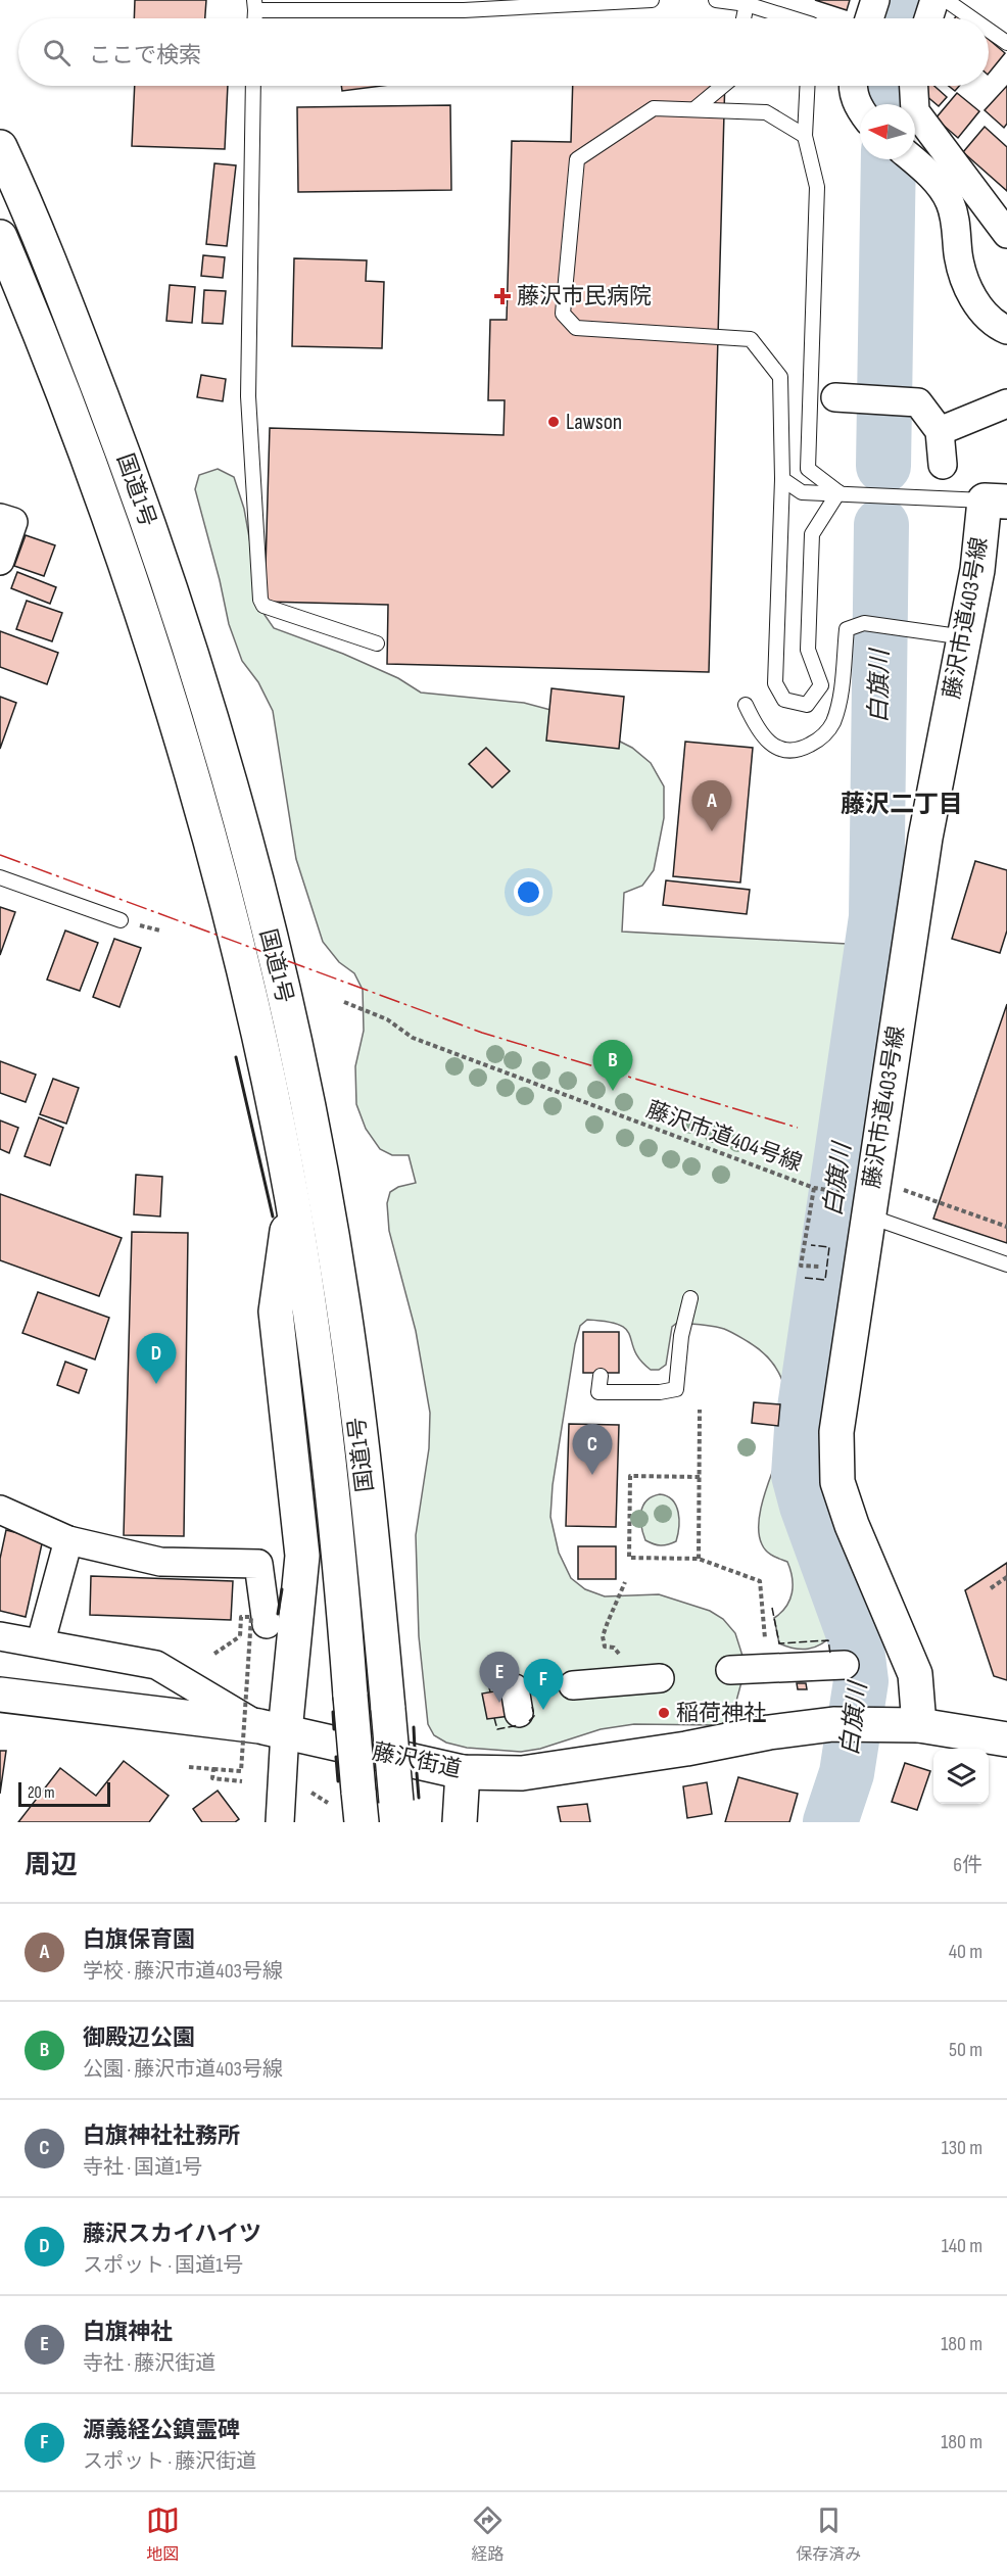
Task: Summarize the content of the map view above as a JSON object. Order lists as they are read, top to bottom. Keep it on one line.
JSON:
{"streets":{"main road":["国道1号","藤沢市道403号線","藤沢街道"],"path":["藤沢市道404号線"]},"crossings":[["藤沢市道403号線","藤沢街道"]],"districts":["藤沢二丁目"],"water":["白旗川"],"places":{"health":["藤沢市民病院"],"other":["Lawson","稲荷神社"]},"scale_bar":"20 m","north":"left","page":{"search":"ここで検索","pins":["A","B","D","C","E","F"],"scale":"20 m","heading":["周辺","6件"],"list":[{"mark":"A","name":"白旗保育園","note":"学校 · 藤沢市道403号線","value":"40 m"},{"mark":"B","name":"御殿辺公園","note":"公園 · 藤沢市道403号線","value":"50 m"},{"mark":"C","name":"白旗神社社務所","note":"寺社 · 国道1号","value":"130 m"},{"mark":"D","name":"藤沢スカイハイツ","note":"スポット · 国道1号","value":"140 m"},{"mark":"E","name":"白旗神社","note":"寺社 · 藤沢街道","value":"180 m"},{"mark":"F","name":"源義経公鎮霊碑","note":"スポット · 藤沢街道","value":"180 m"}],"nav":["地図","経路","保存済み"]}}
